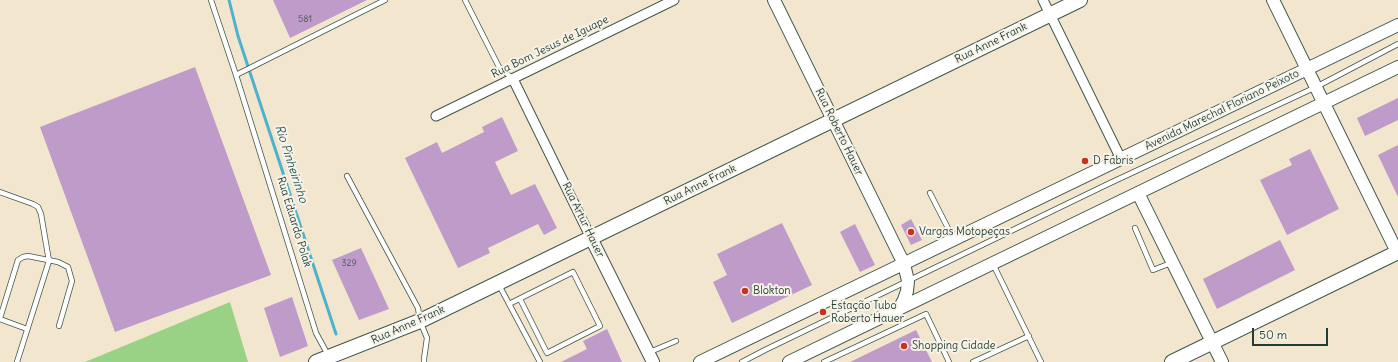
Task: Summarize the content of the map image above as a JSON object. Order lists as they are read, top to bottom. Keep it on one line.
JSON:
{"streets":{"main road":["Rua Anne Frank"],"street":["Rua Bom Jesus de Iguape","Avenida Marechal Floriano Peixoto","Rua Roberto Hauer","Rua Artur Hauer"],"lane":["Rua Eduardo Polak"]},"crossings":[["Rua Anne Frank","Rua Roberto Hauer"],["Rua Anne Frank","Rua Artur Hauer"],["Rua Anne Frank","Rua Eduardo Polak"],["Rua Bom Jesus de Iguape","Rua Artur Hauer"],["Avenida Marechal Floriano Peixoto","Rua Roberto Hauer"]],"water":["Rio Pinheirinho"],"places":["D Fabris","Vargas Motopeças","Blokton","Estação Tubo Roberto Hauer","Shopping Cidade"],"house_numbers":["581","329"],"scale_bar":"50 m"}
